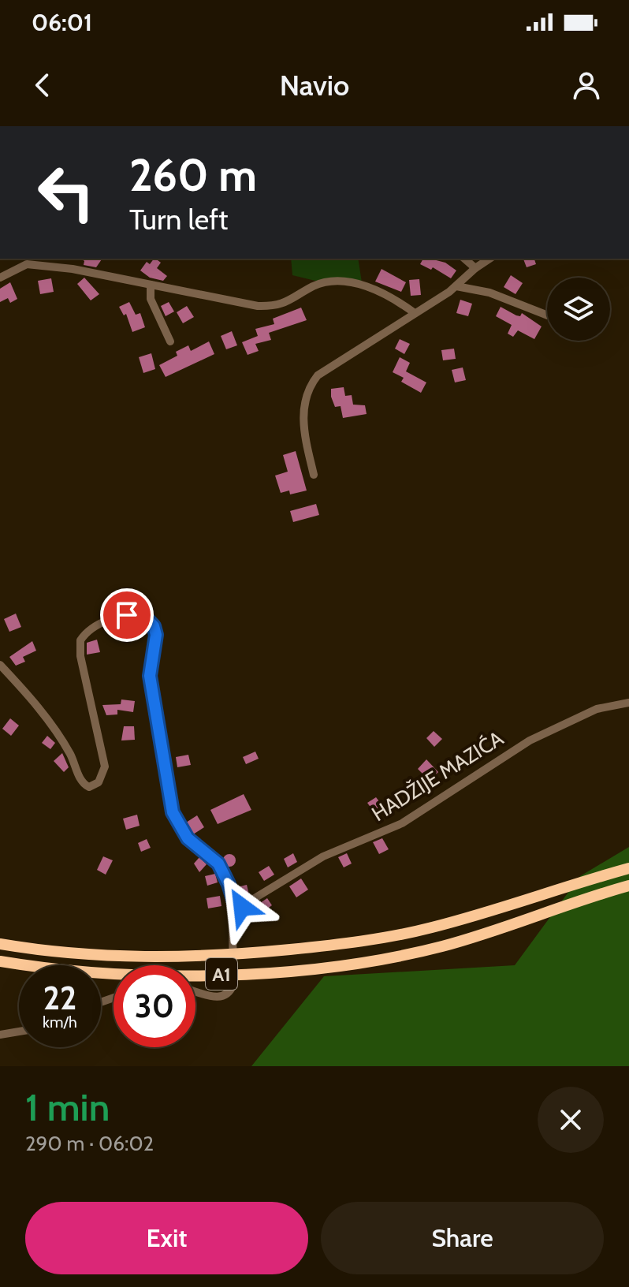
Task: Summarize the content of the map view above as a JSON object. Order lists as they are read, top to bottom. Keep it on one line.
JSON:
{"streets":{"highway":["A1"],"street":["HADŽIJE MAZIĆA"]},"page":{"status":"06:01","header":"Navio","turn":["260 m","Turn left"],"speed":"22 km/h","limit":"30","heading":["1 min","290 m · 06:02"],"buttons":["Exit","Share"]}}
